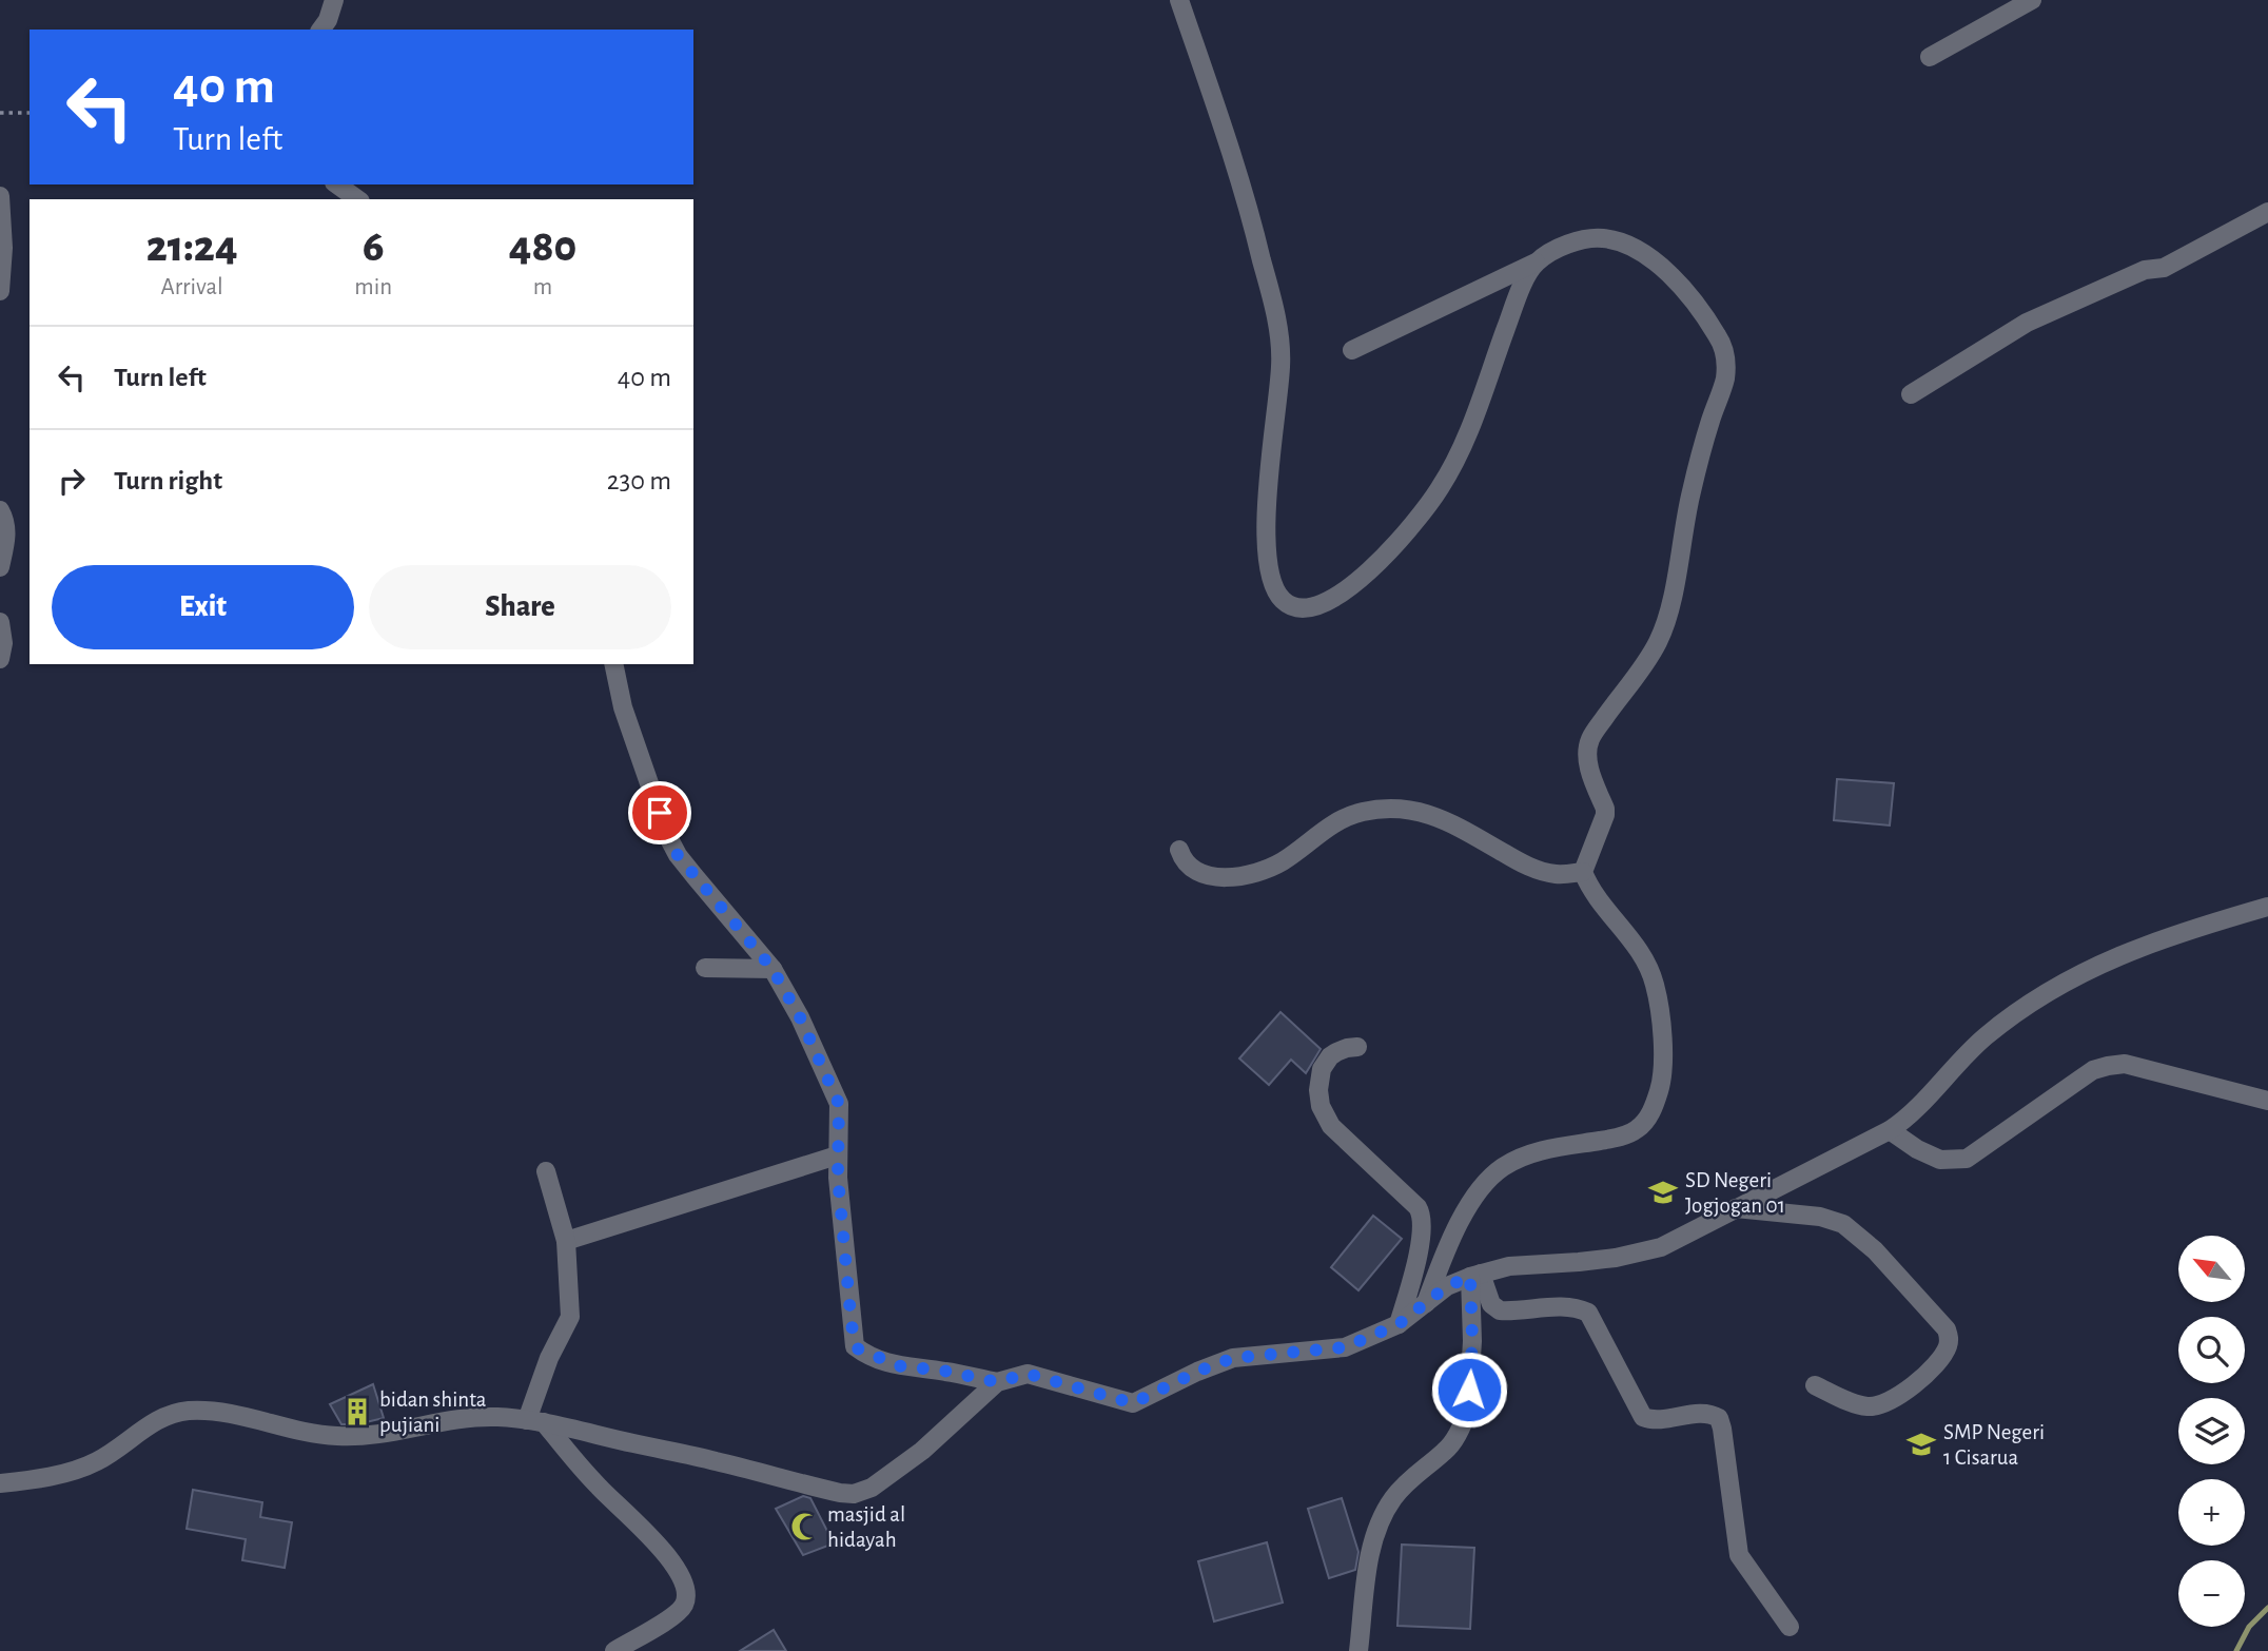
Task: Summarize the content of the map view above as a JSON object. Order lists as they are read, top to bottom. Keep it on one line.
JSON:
{"places":{"school or university":["SD Negeri Jogjogan 01","SMP Negeri 1 Cisarua"],"building":["bidan shinta pujiani"],"mosque":["masjid al hidayah"]},"north":"top left","page":{"turn":["40 m","Turn left"],"eta":["21:24","Arrival","6","min","480","m"],"list":[{"name":"Turn left","value":"40 m"},{"name":"Turn right","value":"230 m"}],"buttons":["Exit","Share"],"map_buttons":["+","−"]}}
